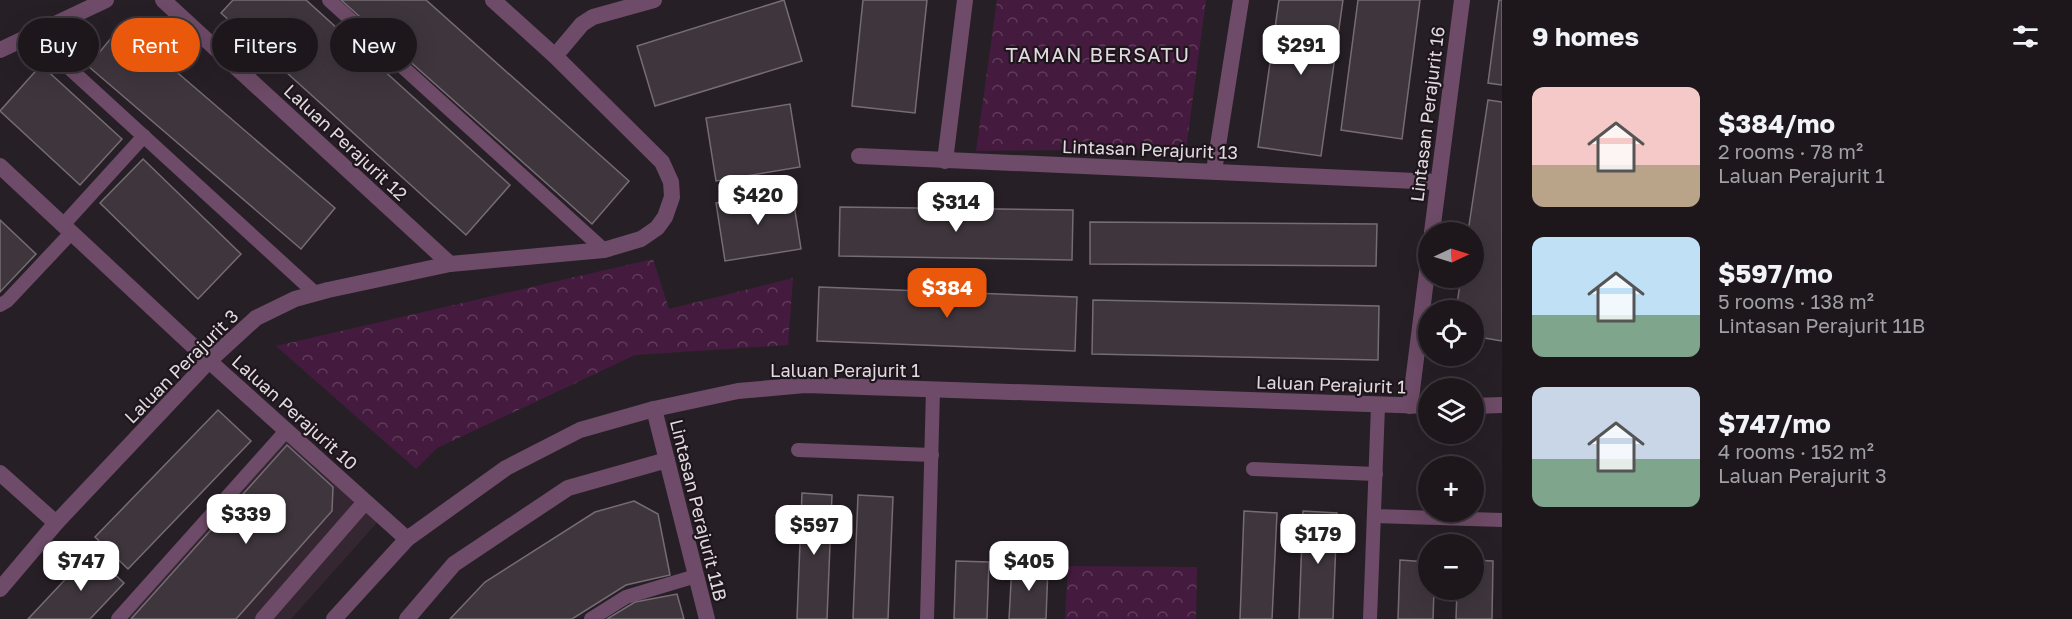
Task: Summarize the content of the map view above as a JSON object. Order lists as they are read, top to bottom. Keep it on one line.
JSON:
{"streets":{"street":["Lintasan Perajurit 16","Laluan Perajurit 12","Lintasan Perajurit 13","Laluan Perajurit 3","Laluan Perajurit 1","Laluan Perajurit 10","Lintasan Perajurit 11B"]},"crossings":[["Lintasan Perajurit 16","Lintasan Perajurit 13"],["Laluan Perajurit 12","Laluan Perajurit 3"],["Laluan Perajurit 3","Laluan Perajurit 10"],["Laluan Perajurit 1","Laluan Perajurit 10"],["Laluan Perajurit 1","Lintasan Perajurit 11B"]],"districts":["TAMAN BERSATU"],"north":"right","page":{"heading":"9 homes","chip":["Buy","Rent","Filters","New"],"price":["$291","$420","$314","$384","$339","$597","$179","$747","$405"],"list":[{"name":"$384/mo","note":"2 rooms · 78 m² · Laluan Perajurit 1"},{"name":"$597/mo","note":"5 rooms · 138 m² · Lintasan Perajurit 11B"},{"name":"$747/mo","note":"4 rooms · 152 m² · Laluan Perajurit 3"}],"map_buttons":["+","−"]}}
